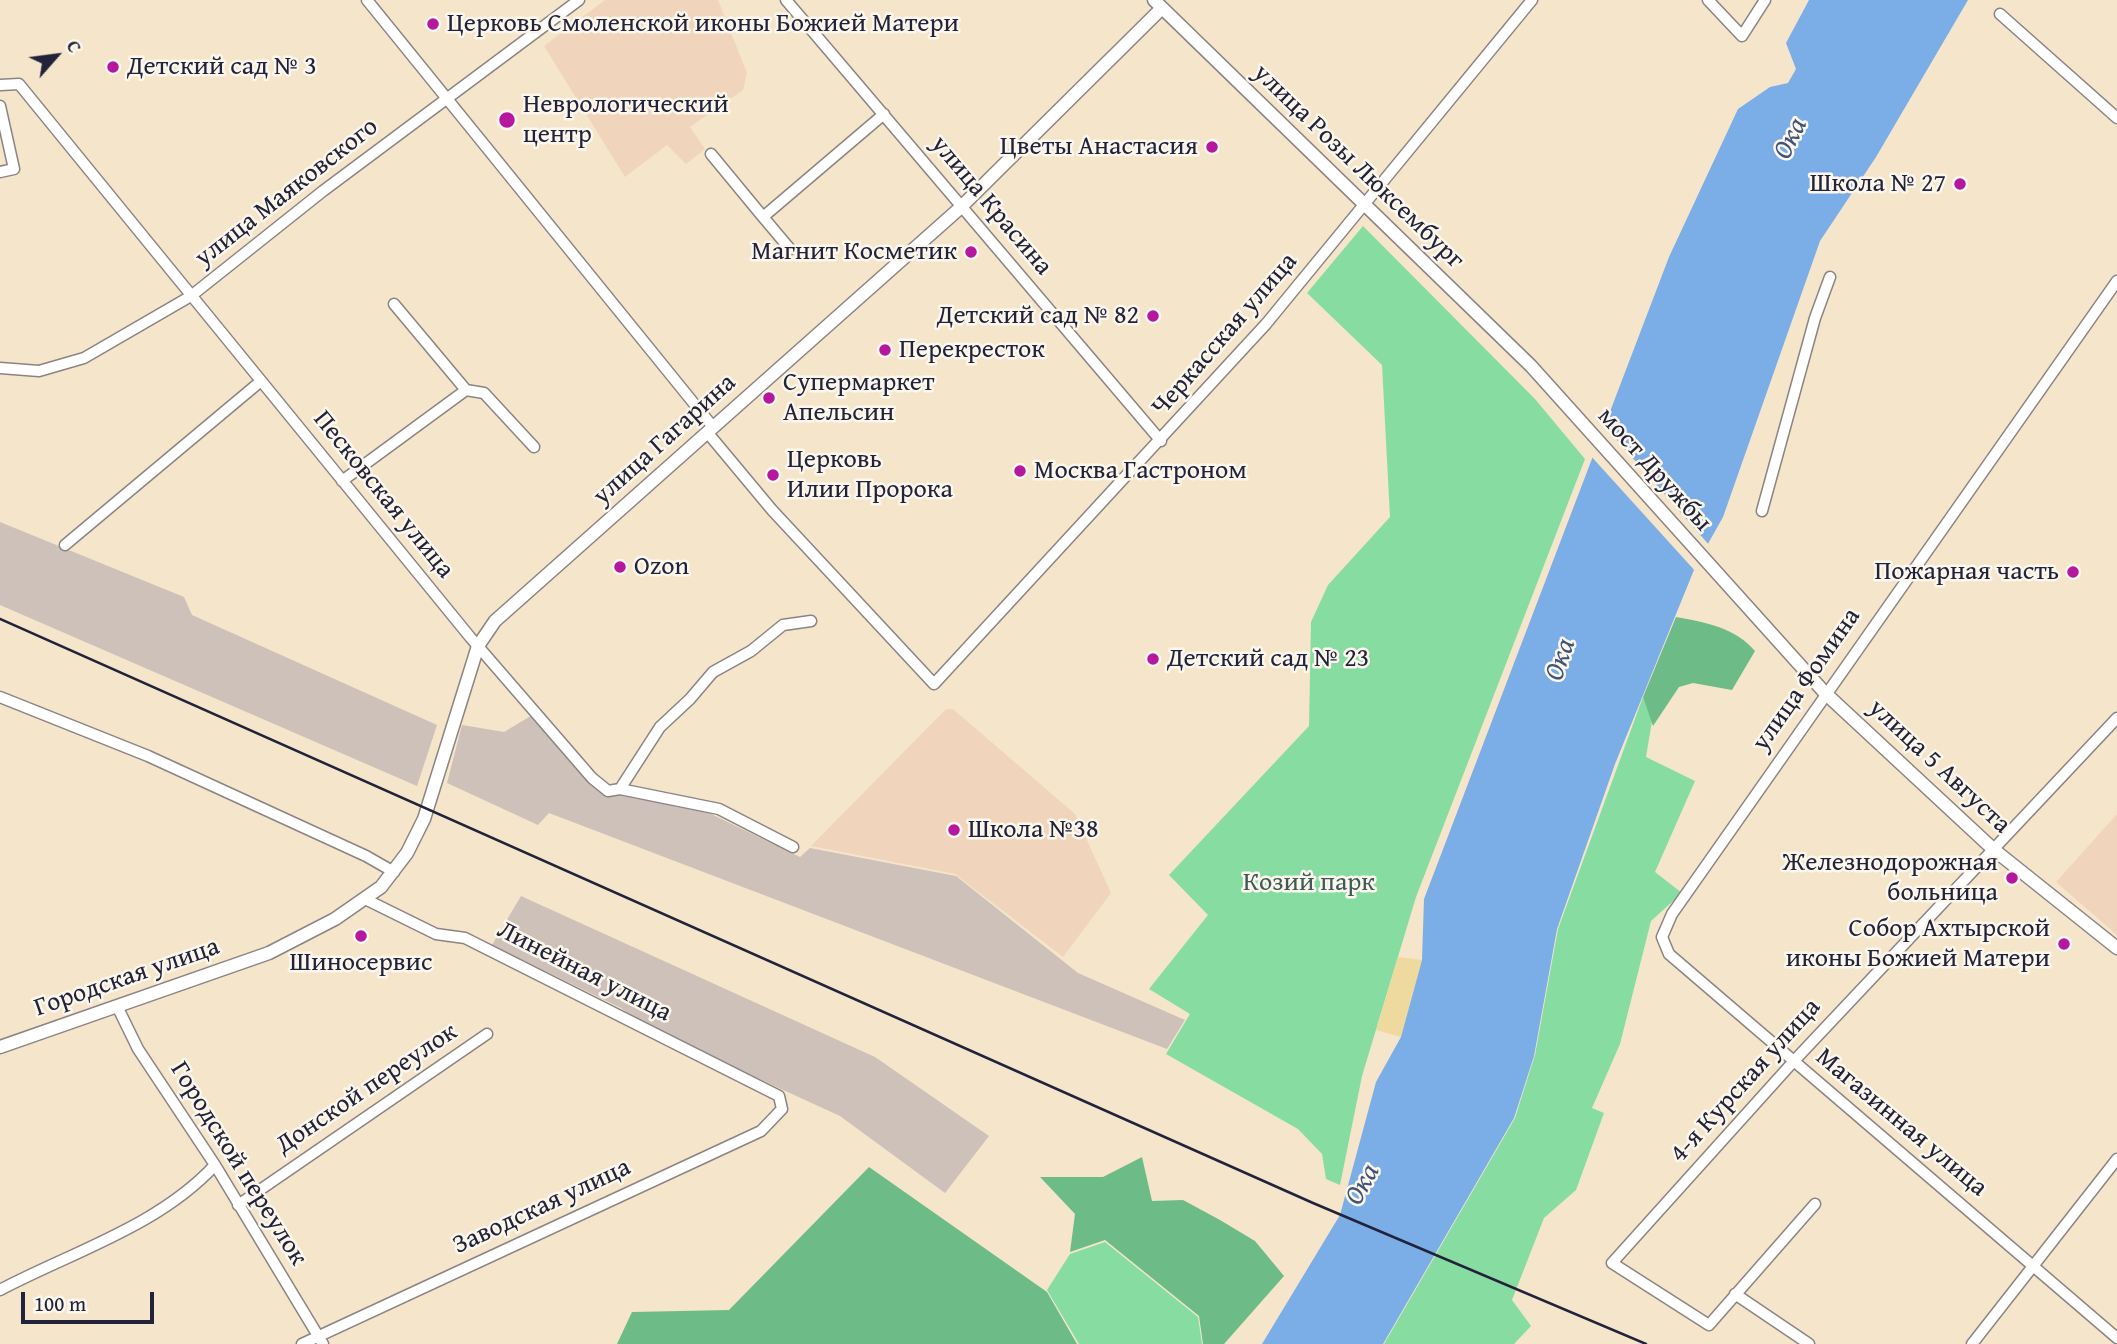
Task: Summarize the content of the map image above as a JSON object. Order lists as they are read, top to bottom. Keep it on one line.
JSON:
{"streets":{"main road":["улица Розы Люксембург","улица Гагарина","мост Дружбы","улица 5 Августа","Городская улица"],"street":["улица Маяковского","улица Красина","Черкасская улица","Песковская улица","улица Фомина","Линейная улица","4-я Курская улица","Донской переулок","Магазинная улица","Городской переулок","Заводская улица"]},"crossings":[["улица Розы Люксембург","Черкасская улица"],["улица Розы Люксембург","улица Гагарина"],["улица Розы Люксембург","мост Дружбы"],["улица Маяковского","Песковская улица"],["улица Красина","Черкасская улица"],["улица Красина","улица Гагарина"],["Черкасская улица","улица Гагарина"],["улица Гагарина","Песковская улица"],["улица Гагарина","Линейная улица"],["улица Гагарина","Городская улица"],["мост Дружбы","улица 5 Августа"],["улица Фомина","улица 5 Августа"],["улица Фомина","Магазинная улица"],["улица 5 Августа","4-я Курская улица"],["Линейная улица","Заводская улица"],["Городская улица","Городской переулок"],["4-я Курская улица","Магазинная улица"],["Донской переулок","Городской переулок"],["Городской переулок","Заводская улица"]],"water":["Ока"],"parks":["Козий парк"],"places":["Церковь Смоленской иконы Божией Матери","Детский сад № 3","Неврологический центр","Цветы Анастасия","Школа № 27","Магнит Косметик","Детский сад № 82","Перекресток","Супермаркет Апельсин","Москва Гастроном","Церковь Илии Пророка","Ozon","Пожарная часть","Детский сад № 23","Школа №38","Железнодорожная больница","Шиносервис","Собор Ахтырской иконы Божией Матери"],"scale_bar":"100 m","north":"top right"}
